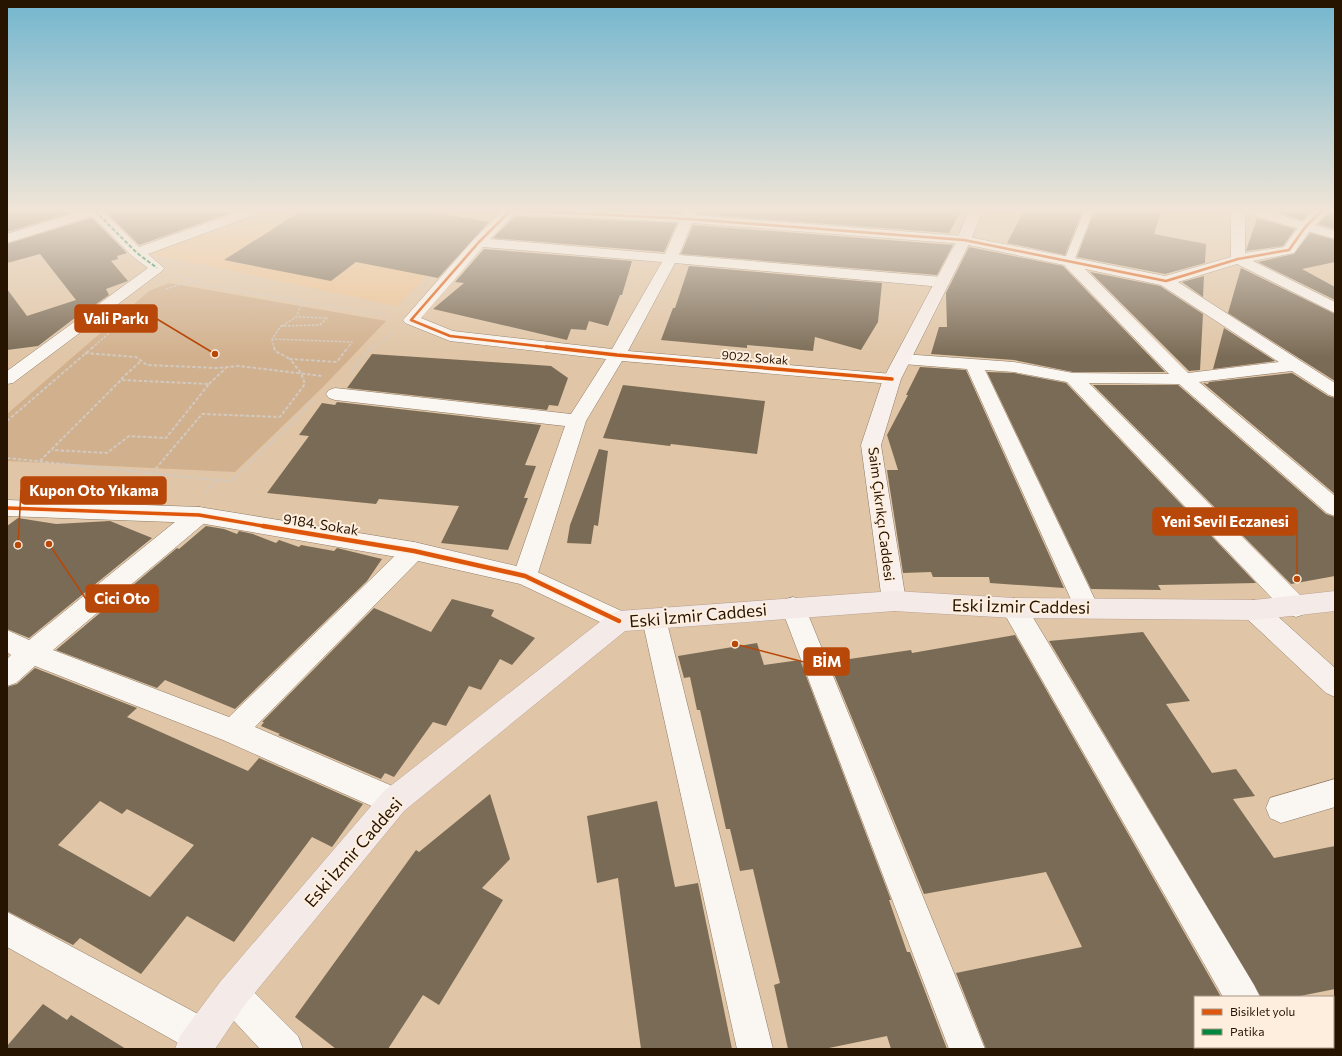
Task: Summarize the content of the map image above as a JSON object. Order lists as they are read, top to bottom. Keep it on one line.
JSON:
{"streets":{"main road":["Saim Çıkrıkçı Caddesi","Eski İzmir Caddesi"],"street":["9022. Sokak","9184. Sokak"]},"crossings":[["9022. Sokak","Saim Çıkrıkçı Caddesi"],["Saim Çıkrıkçı Caddesi","Eski İzmir Caddesi"],["9184. Sokak","Eski İzmir Caddesi"]],"places":["Vali Parkı","Cici Oto","Kupon Oto Yıkama","Yeni Sevil Eczanesi","BİM"],"legend":["Bisiklet yolu","Patika"]}
